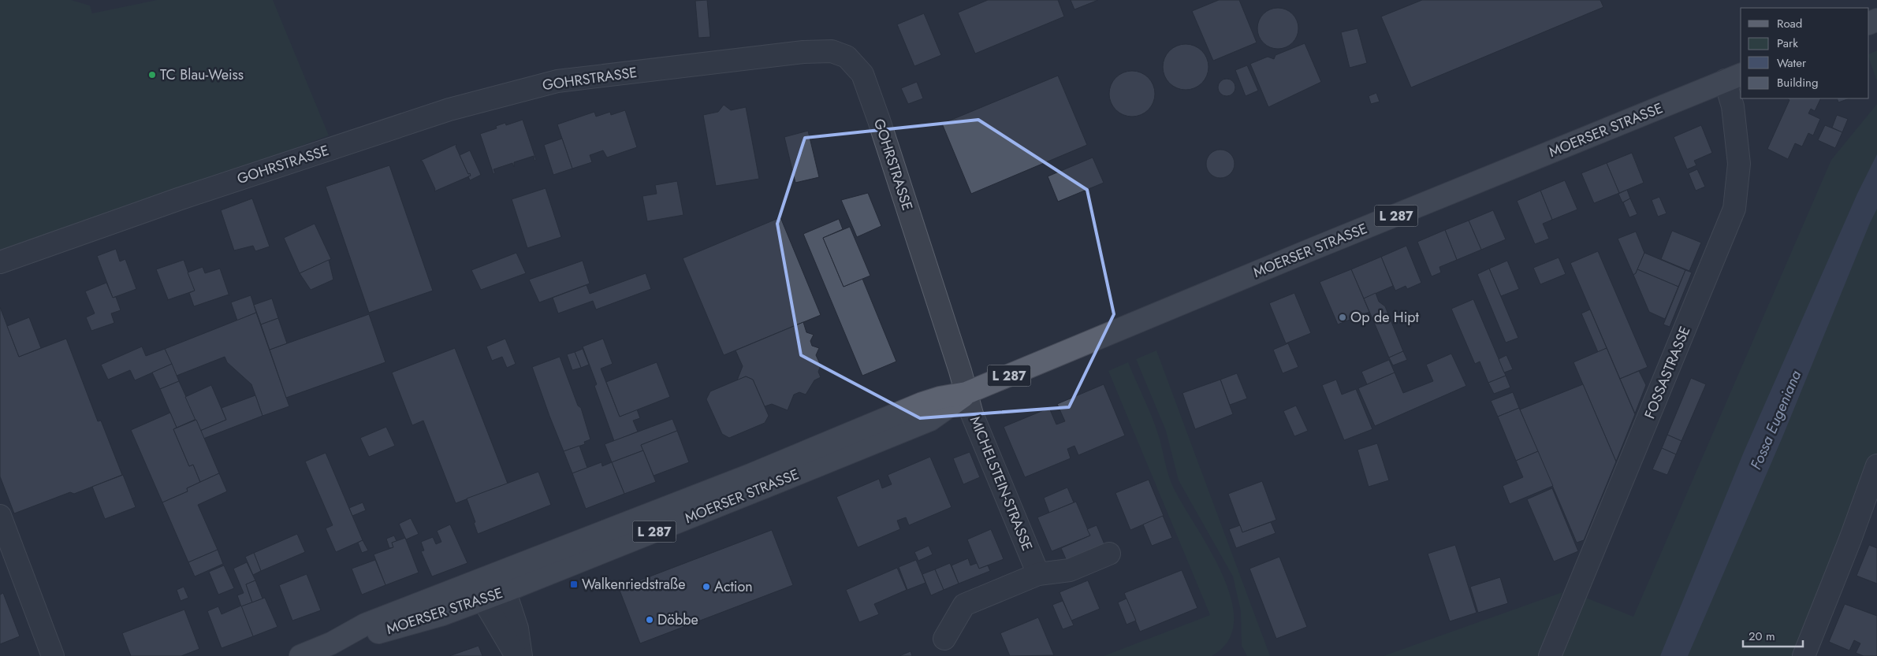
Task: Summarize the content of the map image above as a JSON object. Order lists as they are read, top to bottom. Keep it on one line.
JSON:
{"streets":{"main road":["MOERSER STRASSE","L 287"],"street":["GOHRSTRASSE","FOSSASTRASSE","MICHELSTEIN-STRASSE"]},"crossings":[["GOHRSTRASSE","MOERSER STRASSE"],["GOHRSTRASSE","MICHELSTEIN-STRASSE"],["MOERSER STRASSE","FOSSASTRASSE"],["MOERSER STRASSE","MICHELSTEIN-STRASSE"]],"water":["Fossa Eugeniana"],"places":{"other":["TC Blau-Weiss","Op de Hipt","Action","Döbbe"],"transit":["Walkenriedstraße"]},"legend":["Road","Park","Water","Building"],"scale_bar":"20 m"}
